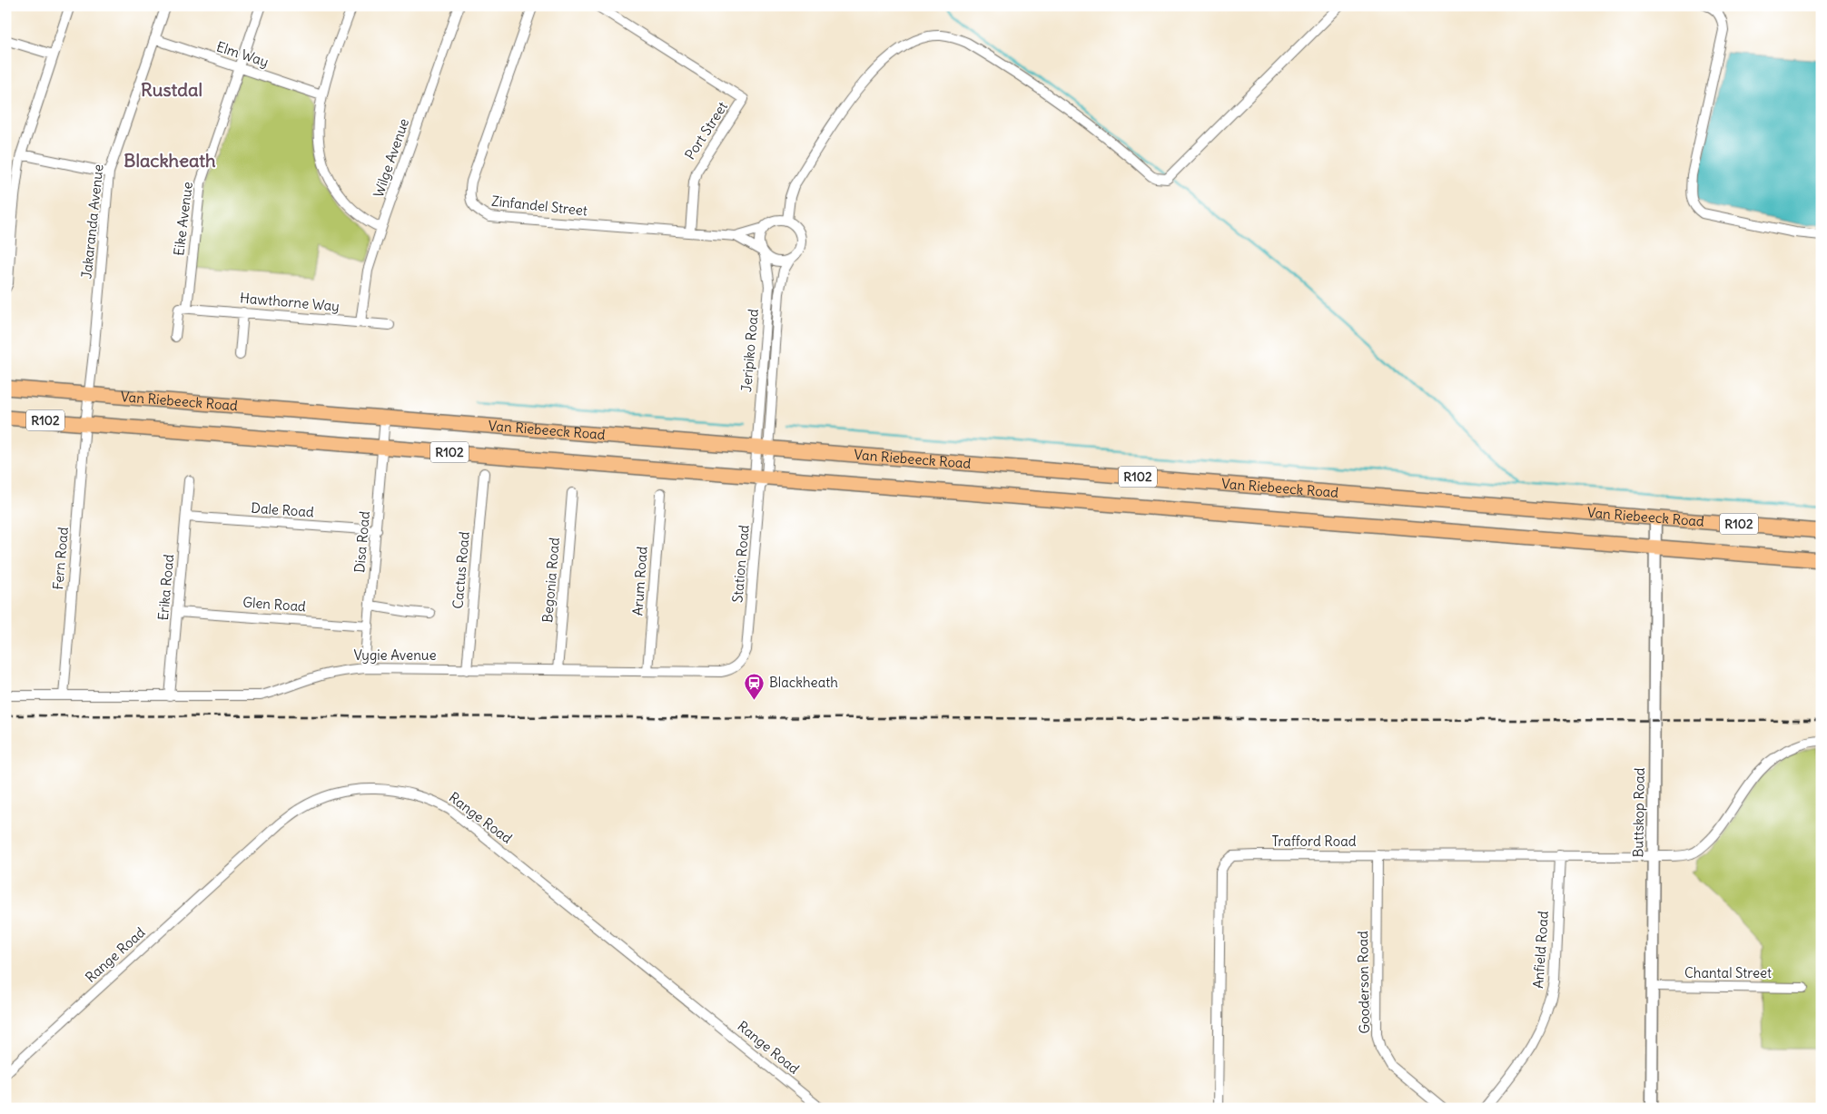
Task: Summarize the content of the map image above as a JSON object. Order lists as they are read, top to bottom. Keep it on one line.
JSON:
{"streets":{"main road":["Van Riebeeck Road","R102"],"street":["Elm Way","Port Street","Wilge Avenue","Zinfandel Street","Eike Avenue","Jakaranda Avenue","Hawthorne Way","Jeripiko Road","Dale Road","Disa Road","Fern Road","Station Road","Cactus Road","Begonia Road","Arum Road","Erika Road","Glen Road","Vygie Avenue","Buttskop Road","Range Road","Trafford Road","Anfield Road","Chantal Street","Gooderson Road"]},"crossings":[["Elm Way","Eike Avenue"],["Elm Way","Jakaranda Avenue"],["Port Street","Zinfandel Street"],["Wilge Avenue","Hawthorne Way"],["Zinfandel Street","Jeripiko Road"],["Eike Avenue","Hawthorne Way"],["Jakaranda Avenue","Van Riebeeck Road"],["Jakaranda Avenue","Fern Road"],["Jeripiko Road","Van Riebeeck Road"],["Jeripiko Road","Station Road"],["Van Riebeeck Road","Disa Road"],["Van Riebeeck Road","Fern Road"],["Van Riebeeck Road","Station Road"],["Van Riebeeck Road","Buttskop Road"],["Dale Road","Disa Road"],["Dale Road","Erika Road"],["Disa Road","Glen Road"],["Disa Road","Vygie Avenue"],["Fern Road","Vygie Avenue"],["Station Road","Vygie Avenue"],["Cactus Road","Vygie Avenue"],["Begonia Road","Vygie Avenue"],["Arum Road","Vygie Avenue"],["Erika Road","Glen Road"],["Erika Road","Vygie Avenue"],["Buttskop Road","Trafford Road"],["Buttskop Road","Chantal Street"],["Trafford Road","Anfield Road"],["Trafford Road","Gooderson Road"]],"districts":["Rustdal","Blackheath"],"places":{"station":["Blackheath"]}}
